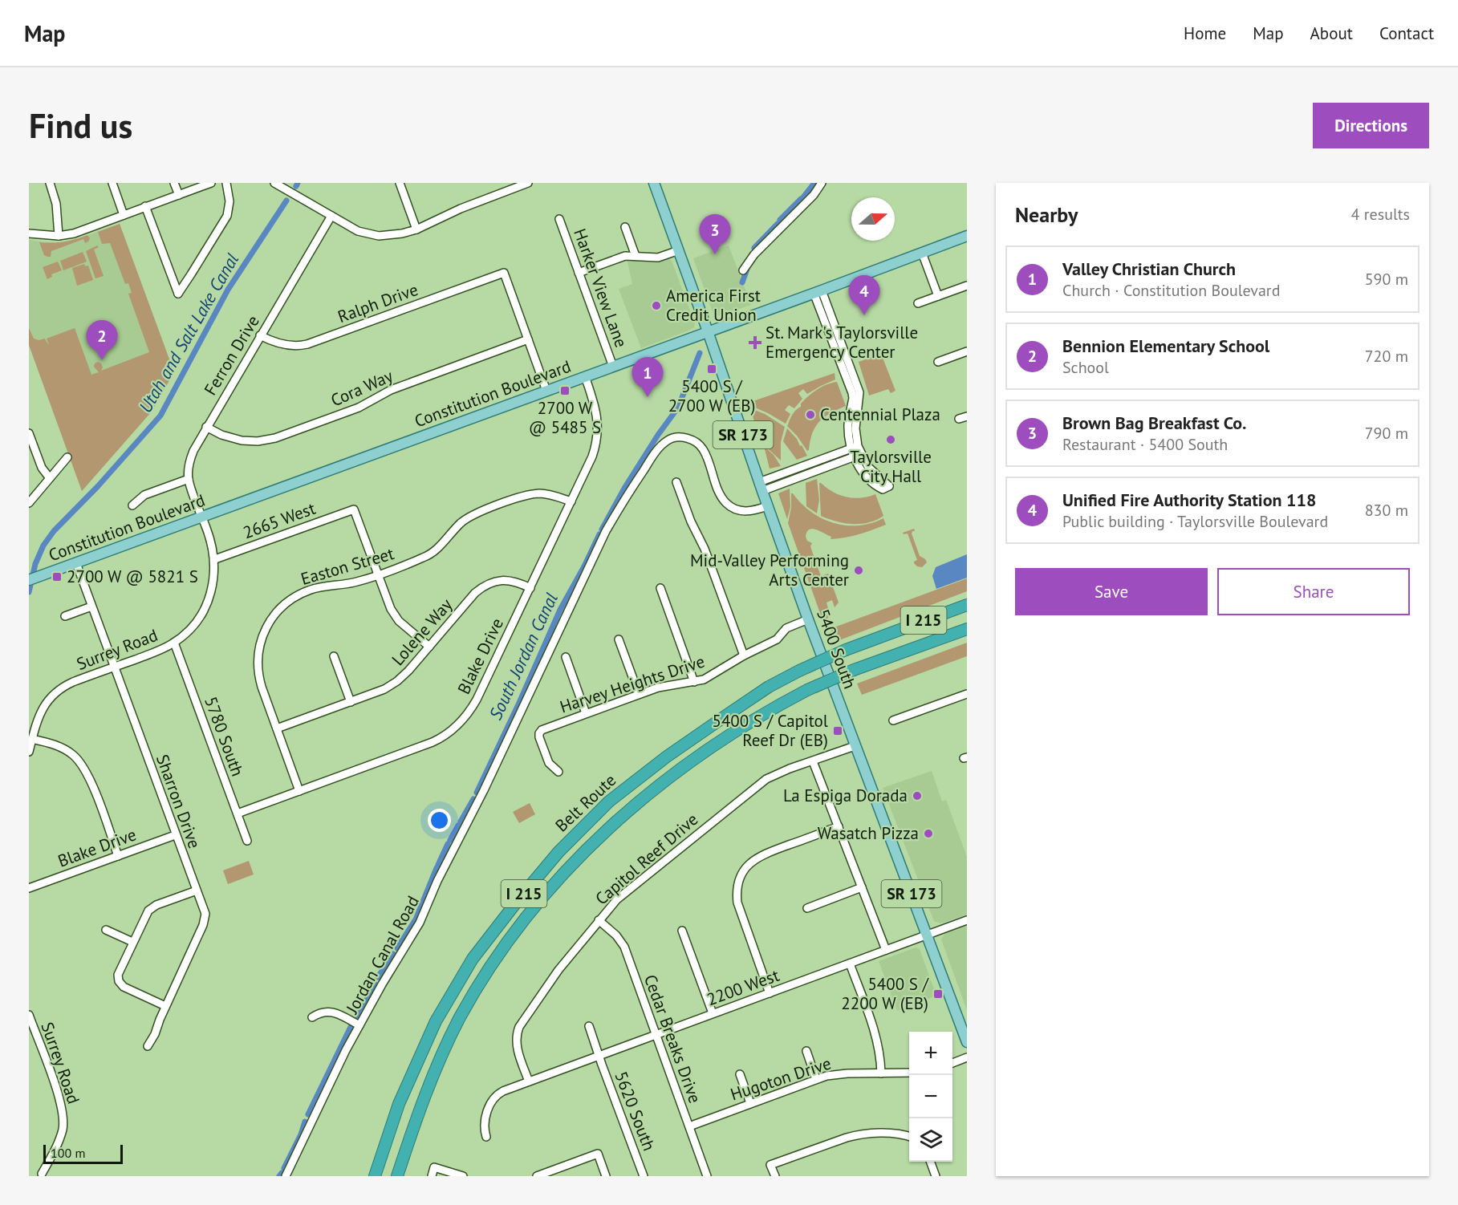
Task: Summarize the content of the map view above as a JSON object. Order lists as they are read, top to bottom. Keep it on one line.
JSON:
{"streets":{"highway":["I 215","Belt Route"],"main road":["Constitution Boulevard","SR 173","5400 South"],"street":["Harker View Lane","Ralph Drive","Ferron Drive","Cora Way","2665 West","Easton Street","Lolene Way","Surrey Road","Blake Drive","Harvey Heights Drive","5780 South","Sharron Drive","Capitol Reef Drive","Jordan Canal Road","2200 West","Cedar Breaks Drive","Hugoton Drive","5620 South"]},"crossings":[["Harker View Lane","Constitution Boulevard"],["Ralph Drive","Ferron Drive"],["Ralph Drive","Cora Way"],["Ferron Drive","Cora Way"],["Ferron Drive","Constitution Boulevard"],["Ferron Drive","Surrey Road"],["Constitution Boulevard","5400 South"],["Constitution Boulevard","Surrey Road"],["Constitution Boulevard","Blake Drive"],["Constitution Boulevard","Sharron Drive"],["2665 West","Easton Street"],["2665 West","Surrey Road"],["Easton Street","Lolene Way"],["Easton Street","Blake Drive"],["Lolene Way","Blake Drive"],["5400 South","Harvey Heights Drive"],["5400 South","Capitol Reef Drive"],["5400 South","Jordan Canal Road"],["5400 South","2200 West"],["Surrey Road","5780 South"],["Surrey Road","Sharron Drive"],["Blake Drive","5780 South"],["Blake Drive","Sharron Drive"],["Capitol Reef Drive","2200 West"],["Capitol Reef Drive","Cedar Breaks Drive"],["2200 West","Cedar Breaks Drive"],["2200 West","5620 South"],["Cedar Breaks Drive","Hugoton Drive"]],"water":["Utah and Salt Lake Canal","South Jordan Canal"],"places":{"other":["America First Credit Union","Centennial Plaza","Taylorsville City Hall","Mid-Valley Performing Arts Center","La Espiga Dorada","Wasatch Pizza"],"health":["St. Mark's Taylorsville Emergency Center"],"transit":["5400 S / 2700 W (EB)","2700 W @ 5485 S","2700 W @ 5821 S","5400 S / Capitol Reef Dr (EB)","5400 S / 2200 W (EB)"]},"scale_bar":"100 m","north":"right","page":{"header":"Map","nav":["Home","Map","About","Contact"],"buttons":["Directions",["Save","Share"]],"title":"Find us","heading":["Nearby","4 results"],"pins":["3","4","2","1"],"list":[{"mark":"1","name":"Valley Christian Church","note":"Church · Constitution Boulevard","value":"590 m"},{"mark":"2","name":"Bennion Elementary School","note":"School","value":"720 m"},{"mark":"3","name":"Brown Bag Breakfast Co.","note":"Restaurant · 5400 South","value":"790 m"},{"mark":"4","name":"Unified Fire Authority Station 118","note":"Public building · Taylorsville Boulevard","value":"830 m"}],"map_buttons":["+","−"],"scale":"100 m"}}
